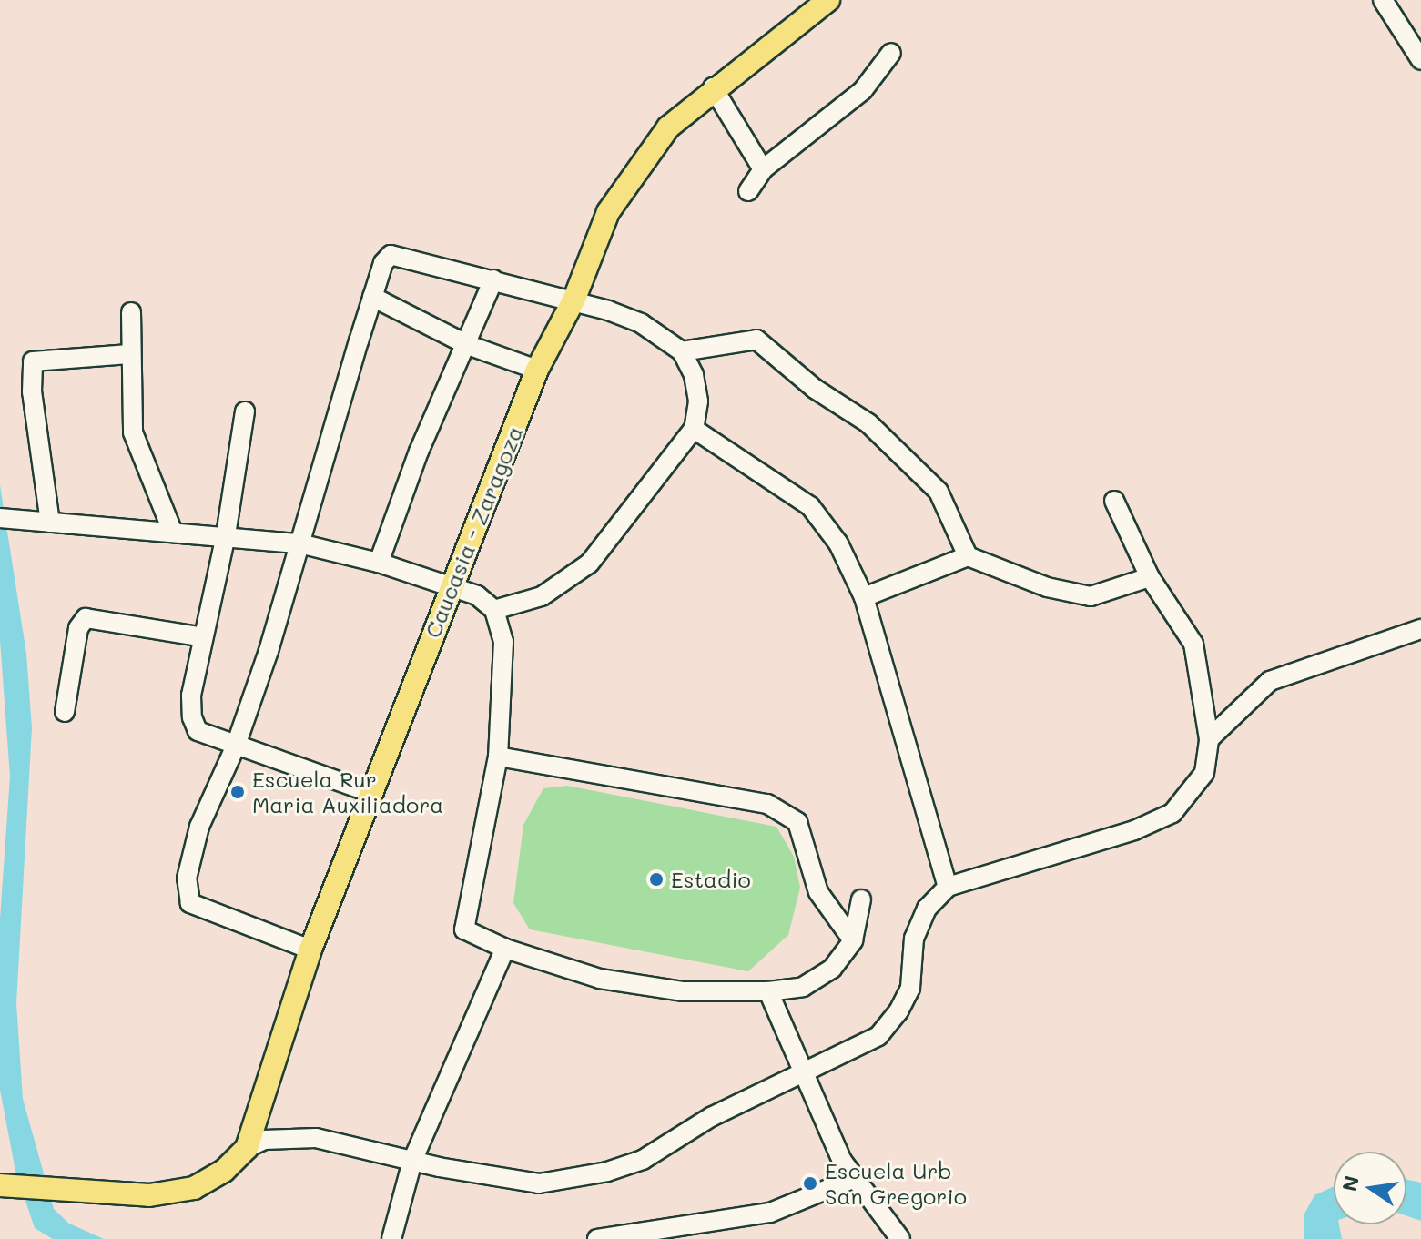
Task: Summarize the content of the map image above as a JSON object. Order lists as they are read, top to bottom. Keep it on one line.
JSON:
{"streets":{"main road":["Caucasia - Zaragoza"]},"places":["Escuela Rur Maria Auxiliadora","Estadio","Escuela Urb San Gregorio"],"north":"left"}
